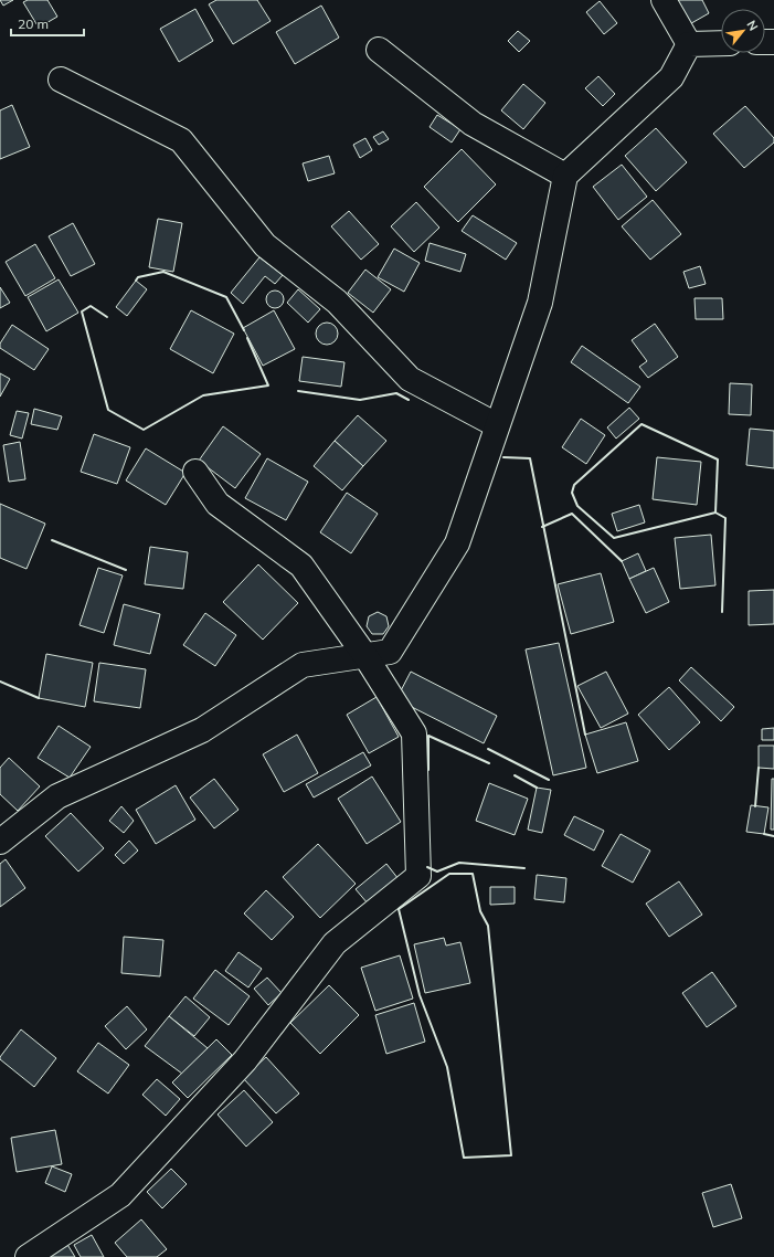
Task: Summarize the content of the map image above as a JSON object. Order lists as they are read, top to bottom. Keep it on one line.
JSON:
{"scale_bar":"20 m","north":"top right"}
